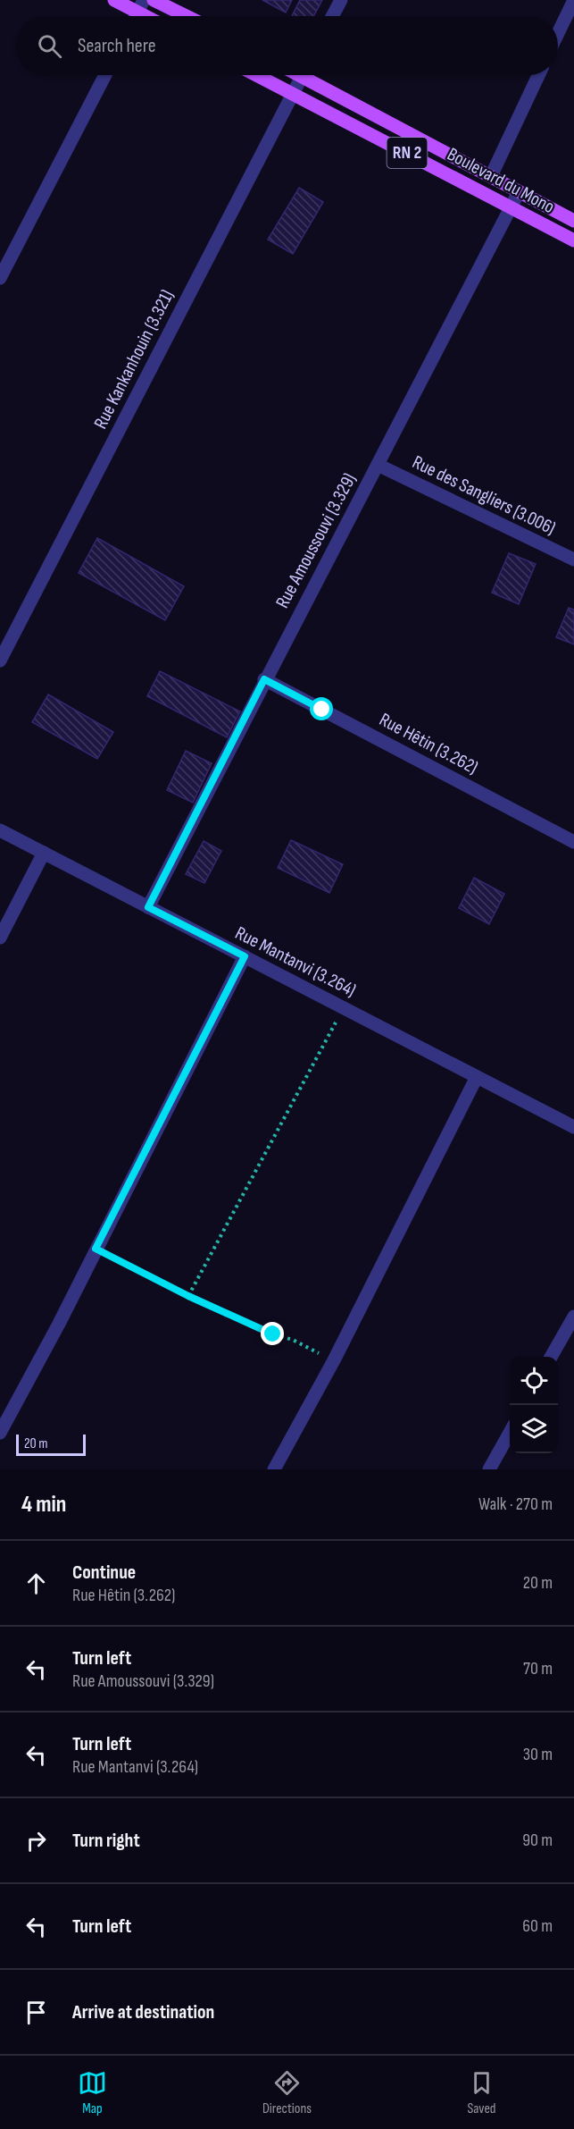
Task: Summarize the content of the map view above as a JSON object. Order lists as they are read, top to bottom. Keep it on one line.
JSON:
{"streets":{"main road":["RN 2","Boulevard du Mono"],"street":["Rue Kankanhouin (3.321)","Rue des Sangliers (3.006)","Rue Amoussouvi (3.329)","Rue Hêtin (3.262)","Rue Mantanvi (3.264)"]},"crossings":[["Boulevard du Mono","Rue Kankanhouin (3.321)"],["Boulevard du Mono","Rue Amoussouvi (3.329)"],["Rue des Sangliers (3.006)","Rue Amoussouvi (3.329)"],["Rue Amoussouvi (3.329)","Rue Hêtin (3.262)"],["Rue Amoussouvi (3.329)","Rue Mantanvi (3.264)"]],"scale_bar":"20 m","page":{"search":"Search here","scale":"20 m","heading":["4 min","Walk · 270 m"],"list":[["Continue","Rue Hêtin (3.262)","20 m"],["Turn left","Rue Amoussouvi (3.329)","70 m"],["Turn left","Rue Mantanvi (3.264)","30 m"],["Turn right","90 m"],["Turn left","60 m"],"Arrive at destination"],"nav":["Map","Directions","Saved"]}}
